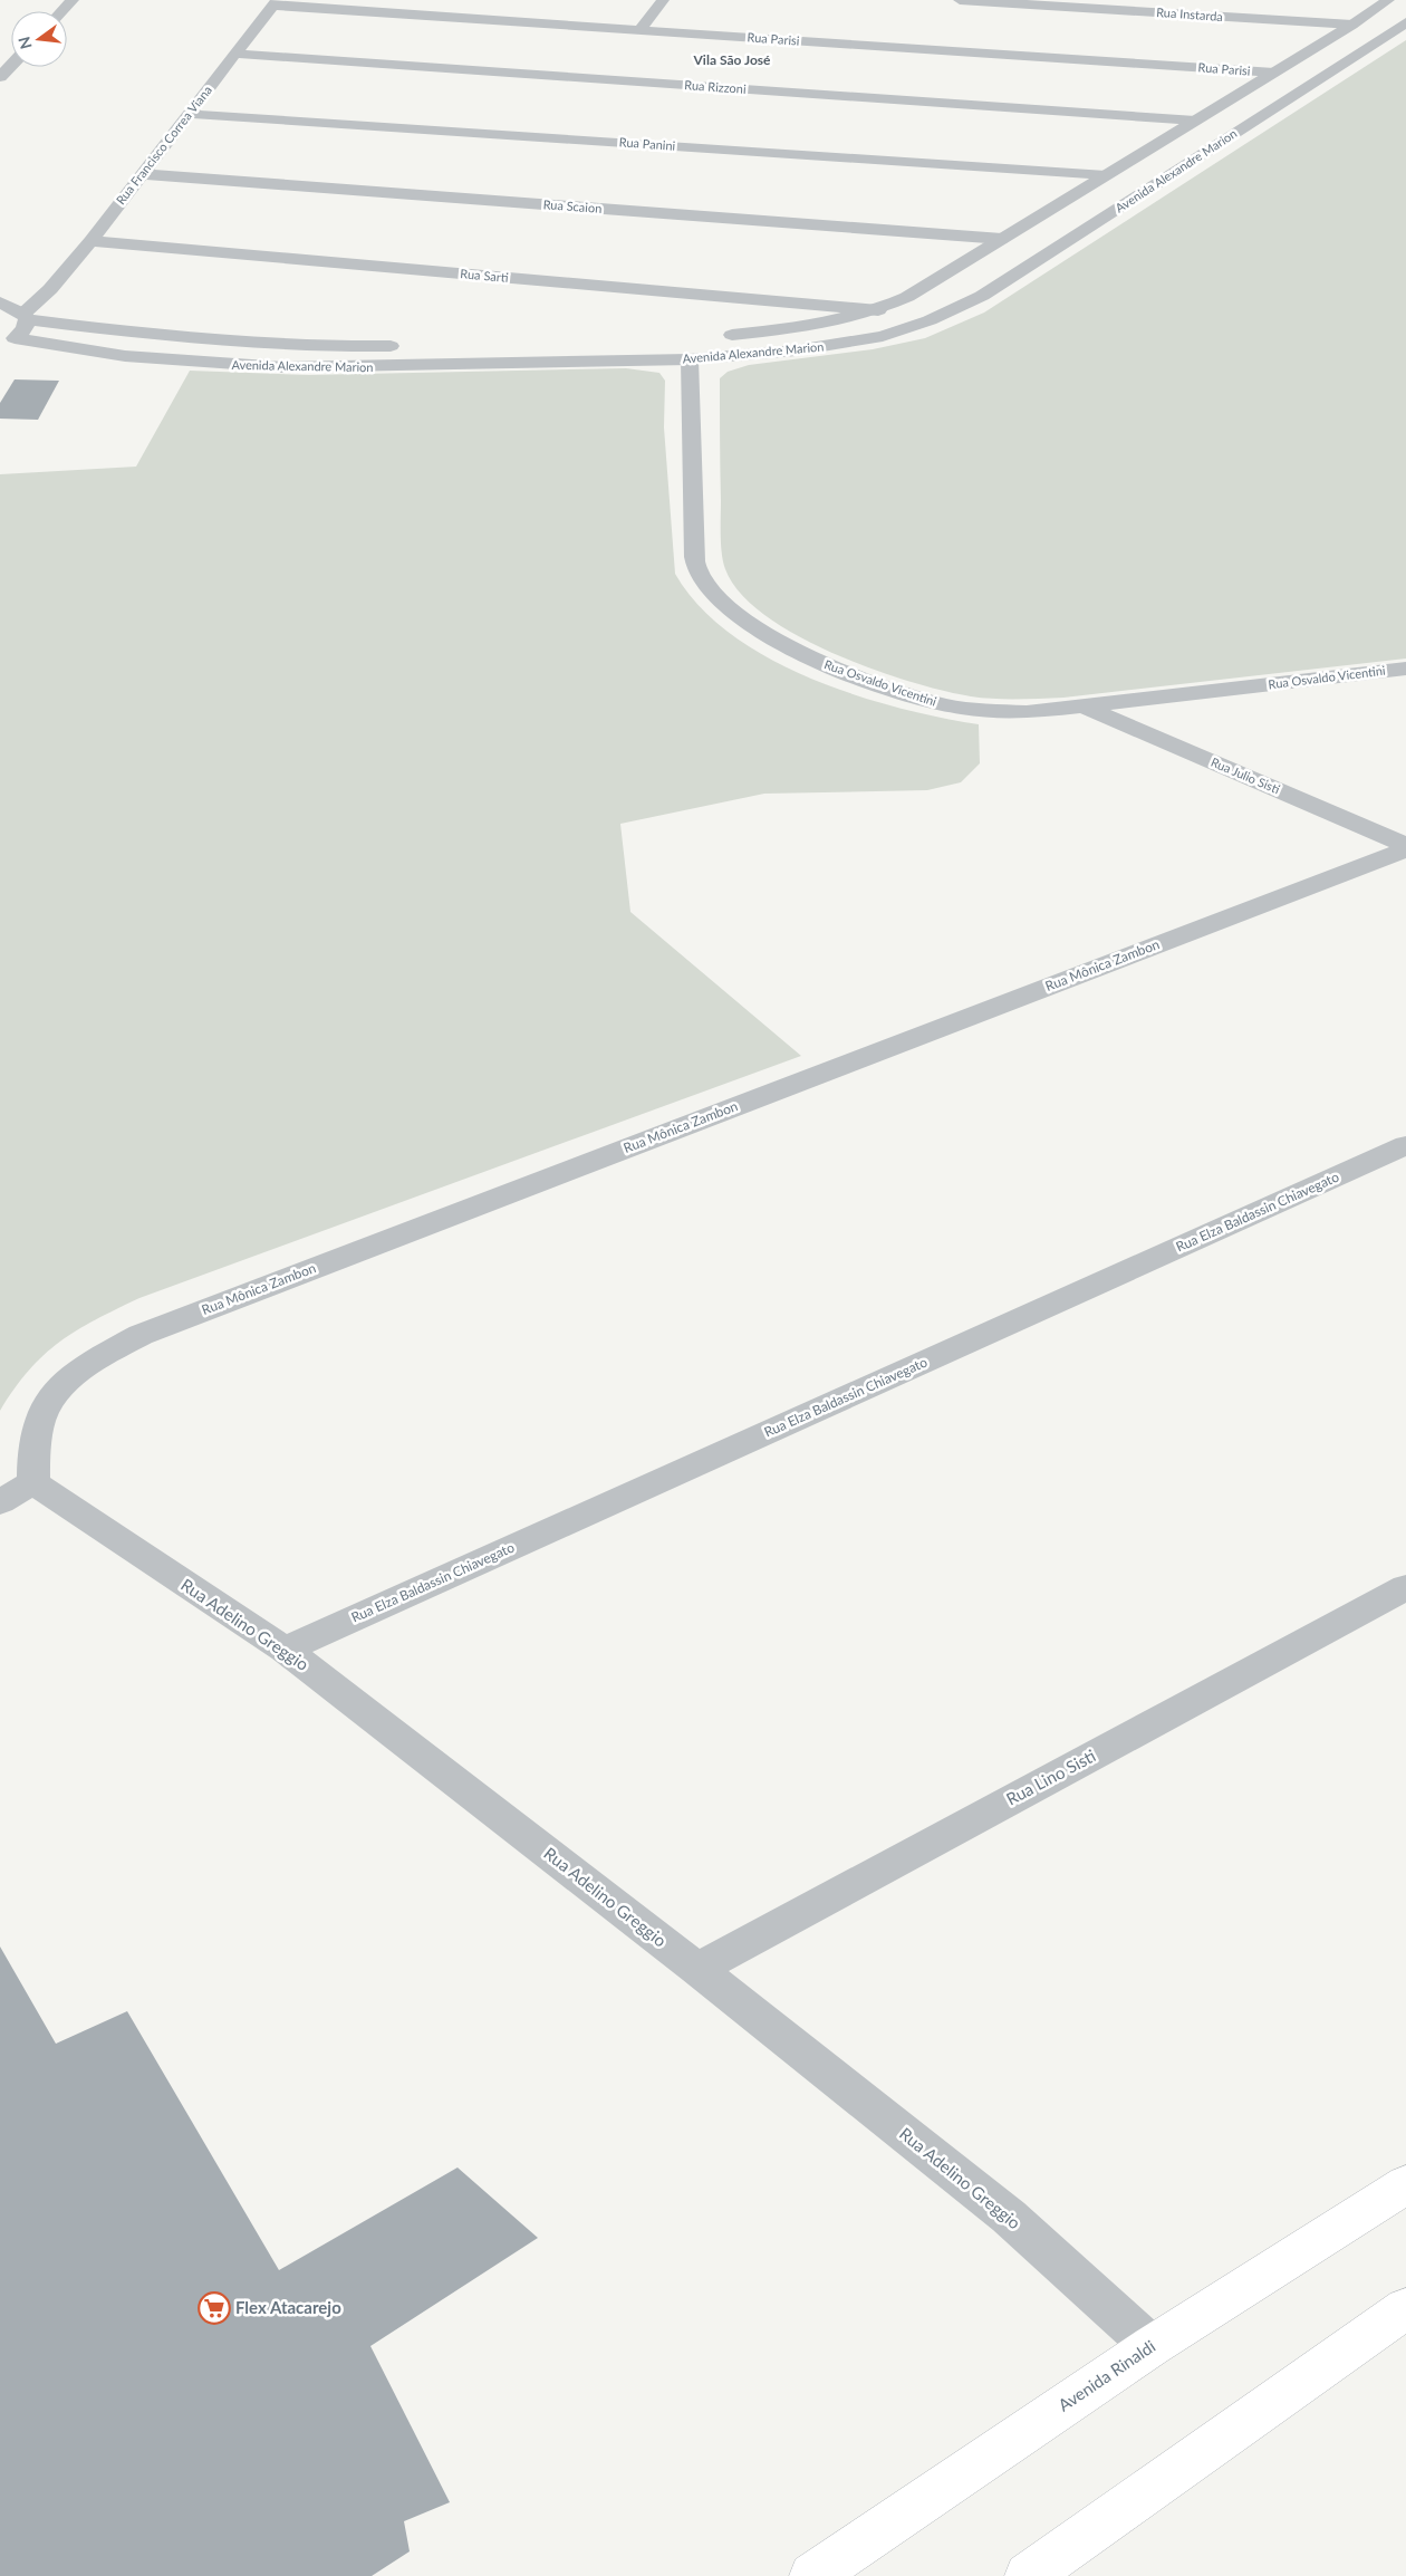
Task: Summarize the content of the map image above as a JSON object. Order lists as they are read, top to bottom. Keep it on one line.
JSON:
{"streets":{"main road":["Avenida Rinaldi"],"street":["Rua Instarda","Rua Parisi","Rua Rizzoni","Rua Panini","Rua Francisco Correa Viana","Avenida Alexandre Marion","Rua Scaion","Rua Sarti","Rua Osvaldo Vicentini","Rua Julio Sisti","Rua Mônica Zambon","Rua Elza Baldassin Chiavegato","Rua Adelino Greggio","Rua Lino Sisti"]},"crossings":[["Rua Instarda","Avenida Alexandre Marion"],["Rua Parisi","Rua Francisco Correa Viana"],["Rua Parisi","Avenida Alexandre Marion"],["Rua Rizzoni","Rua Francisco Correa Viana"],["Rua Rizzoni","Avenida Alexandre Marion"],["Rua Panini","Rua Francisco Correa Viana"],["Rua Panini","Avenida Alexandre Marion"],["Rua Francisco Correa Viana","Avenida Alexandre Marion"],["Rua Francisco Correa Viana","Rua Scaion"],["Rua Francisco Correa Viana","Rua Sarti"],["Avenida Alexandre Marion","Rua Scaion"],["Avenida Alexandre Marion","Rua Sarti"],["Avenida Alexandre Marion","Rua Osvaldo Vicentini"],["Rua Osvaldo Vicentini","Rua Julio Sisti"],["Rua Julio Sisti","Rua Mônica Zambon"],["Rua Mônica Zambon","Rua Adelino Greggio"],["Rua Elza Baldassin Chiavegato","Rua Adelino Greggio"],["Rua Adelino Greggio","Rua Lino Sisti"],["Rua Adelino Greggio","Avenida Rinaldi"]],"districts":["Vila São José"],"places":{"supermarket":["Flex Atacarejo"]},"north":"left"}
